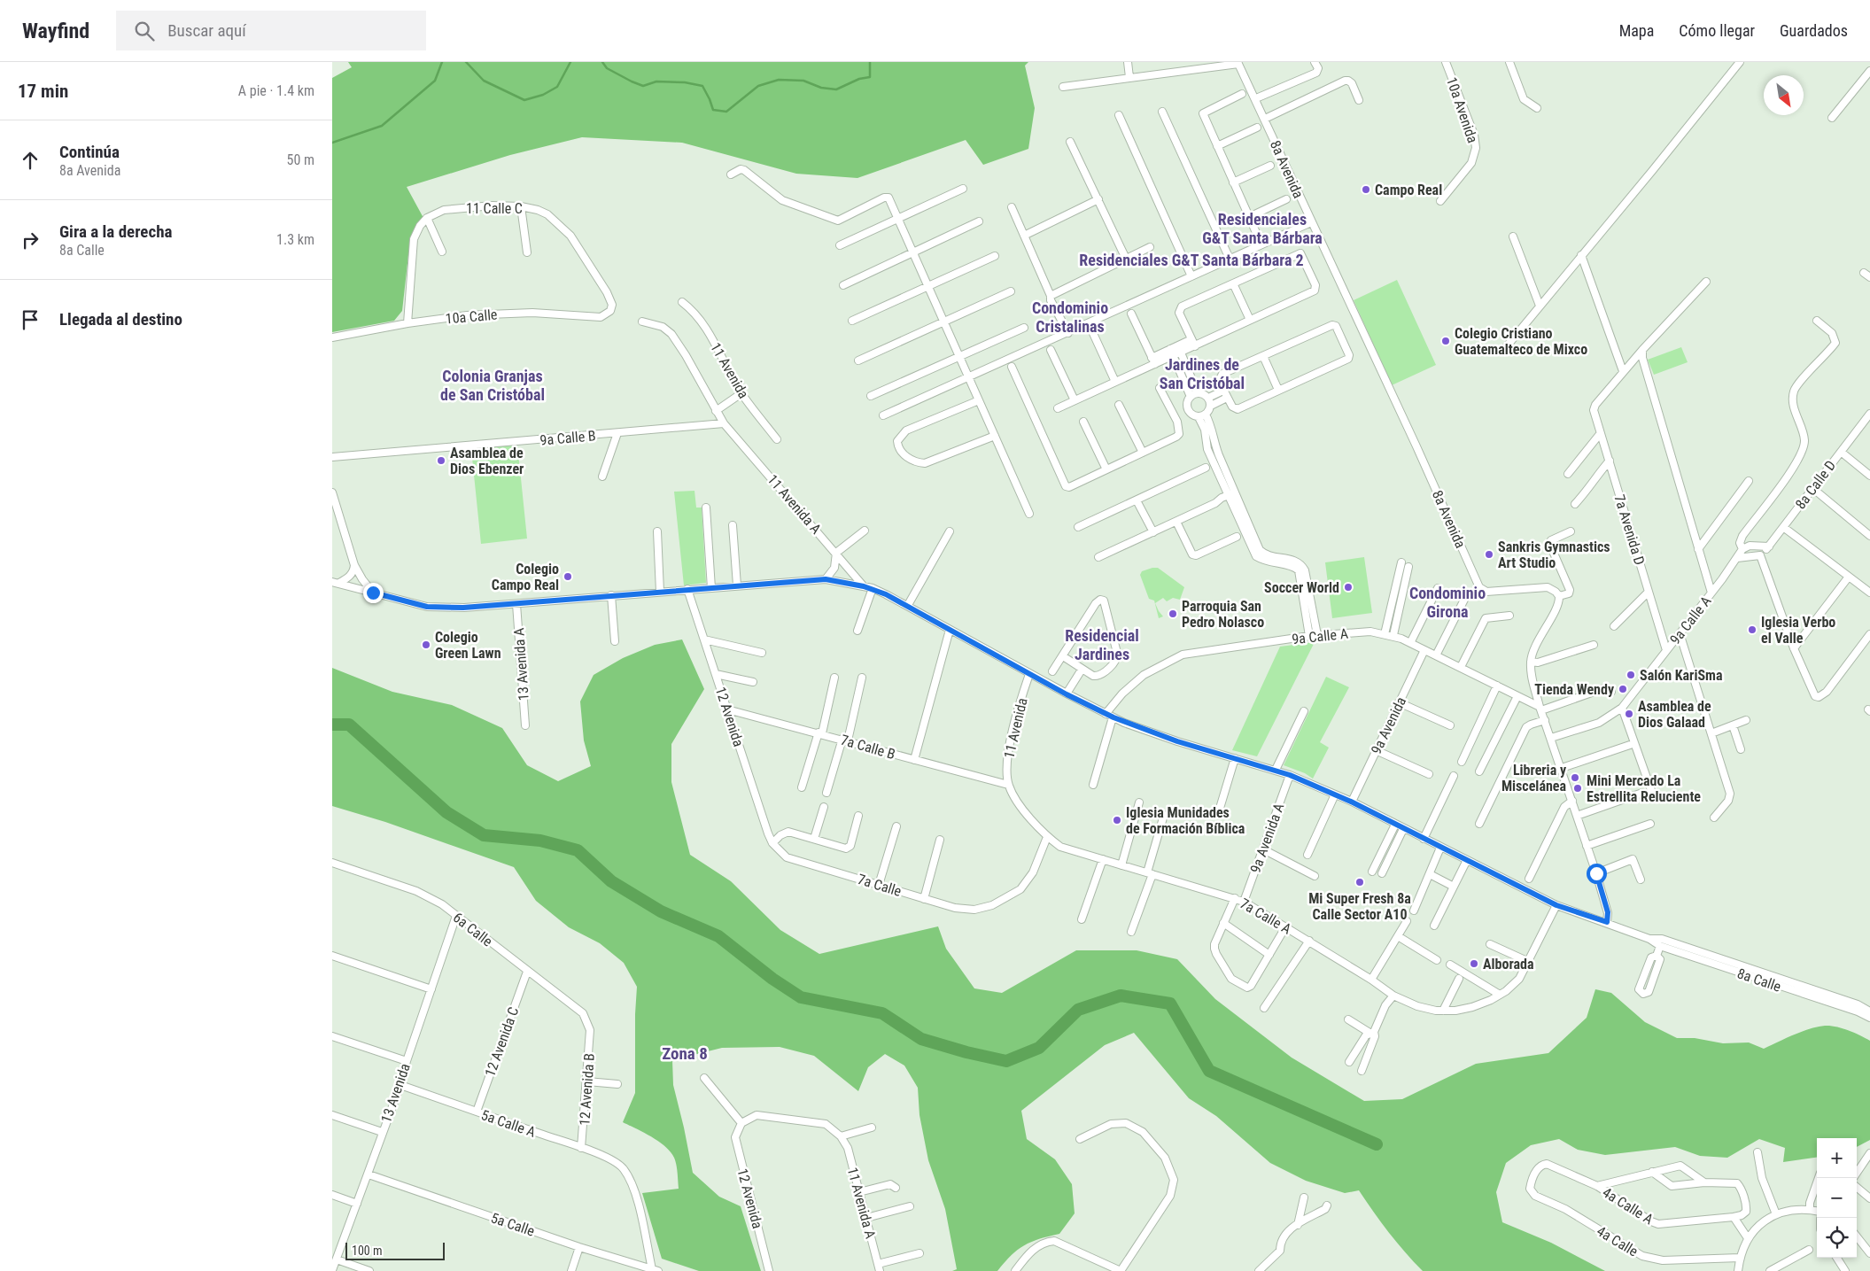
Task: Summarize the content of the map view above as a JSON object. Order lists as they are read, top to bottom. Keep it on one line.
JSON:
{"streets":{"street":["10a Avenida","8a Avenida","11 Calle C","10a Calle","11 Avenida","9a Calle B","8a Calle D","11 Avenida A","7a Avenida D","9a Calle A","13 Avenida A","12 Avenida","9a Avenida","7a Calle B","9a Avenida A","7a Calle","7a Calle A","6a Calle","8a Calle","12 Avenida C","12 Avenida B","13 Avenida","5a Calle A","4a Calle A","5a Calle","4a Calle"]},"crossings":[["11 Calle C","10a Calle"],["11 Avenida","7a Calle B"],["11 Avenida","8a Calle"],["9a Calle B","11 Avenida A"],["11 Avenida A","8a Calle"],["7a Avenida D","9a Calle A"],["9a Calle A","9a Avenida"],["9a Calle A","8a Calle"],["13 Avenida A","8a Calle"],["12 Avenida","7a Calle B"],["12 Avenida","7a Calle"],["12 Avenida","8a Calle"],["9a Avenida","8a Calle"],["9a Avenida A","7a Calle A"],["9a Avenida A","8a Calle"],["7a Calle","7a Calle A"],["7a Calle A","8a Calle"],["6a Calle","12 Avenida C"],["6a Calle","12 Avenida B"],["6a Calle","13 Avenida"],["12 Avenida C","5a Calle A"],["12 Avenida B","5a Calle A"],["13 Avenida","5a Calle A"],["13 Avenida","5a Calle"],["5a Calle A","5a Calle"],["4a Calle A","4a Calle"]],"districts":["Residenciales G&T Santa Bárbara","Residenciales G&T Santa Bárbara 2","Condominio Cristalinas","Jardines de San Cristóbal","Colonia Granjas de San Cristóbal","Condominio Girona","Residencial Jardines","Zona 8"],"places":["Campo Real","Colegio Cristiano Guatemalteco de Mixco","Asamblea de Dios Ebenzer","Sankris Gymnastics Art Studio","Colegio Campo Real","Soccer World","Parroquia San Pedro Nolasco","Iglesia Verbo el Valle","Colegio Green Lawn","Salón KariSma","Tienda Wendy","Asamblea de Dios Galaad","Libreria y Miscelánea","Mini Mercado La Estrellita Reluciente","Iglesia Munidades de Formación Bíblica","Mi Super Fresh 8a Calle Sector A10","Alborada"],"scale_bar":"100 m","north":"bottom right","page":{"header":"Wayfind","search":"Buscar aquí","nav":["Mapa","Cómo llegar","Guardados"],"heading":["17 min","A pie · 1.4 km"],"list":[["Continúa","8a Avenida","50 m"],["Gira a la derecha","8a Calle","1.3 km"],"Llegada al destino"],"map_buttons":["+","−"],"scale":"100 m"}}
